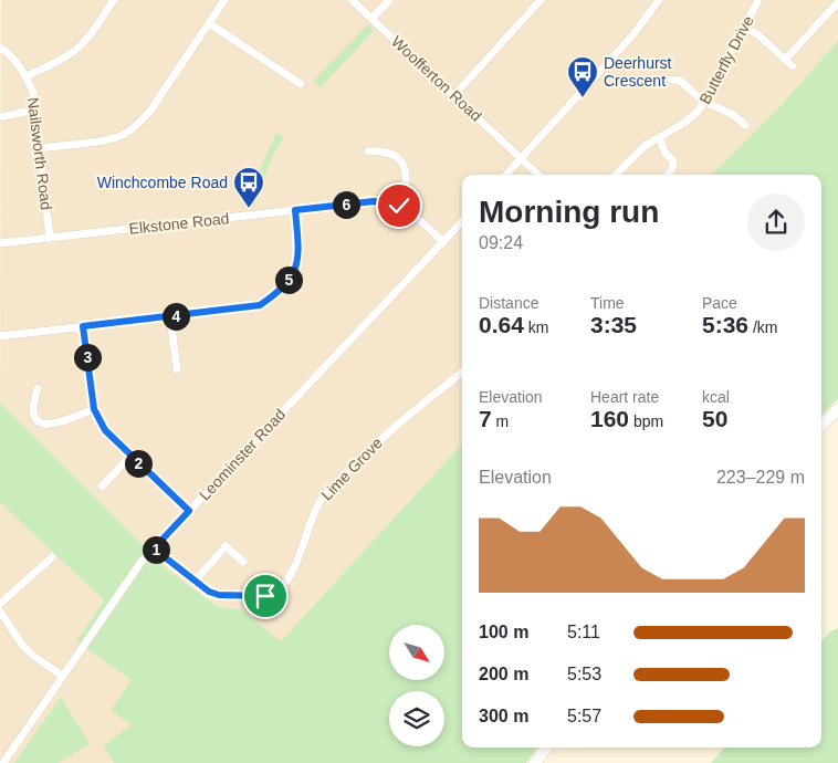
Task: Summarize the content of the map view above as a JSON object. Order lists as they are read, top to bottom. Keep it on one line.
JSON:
{"streets":{"street":["Butterfly Drive","Woofferton Road","Nailsworth Road","Elkstone Road","Leominster Road","Lime Grove"]},"crossings":[["Nailsworth Road","Elkstone Road"],["Elkstone Road","Leominster Road"],["Leominster Road","Lime Grove"]],"places":{"bus stop":["Deerhurst Crescent","Winchcombe Road"]},"north":"bottom right","page":{"heading":["Morning run","09:24"],"pins":["6","5","4","3","2","1"],"stats":[["Distance","0.64 km"],["Time","3:35"],["Pace","5:36 /km"],["Elevation","7 m"],["Heart rate","160 bpm"],["kcal","50"]],"chart":["Elevation","223–229 m"],"list":[{"name":"100 m","note":"5:11"},{"name":"200 m","note":"5:53"},{"name":"300 m","note":"5:57"}]}}
